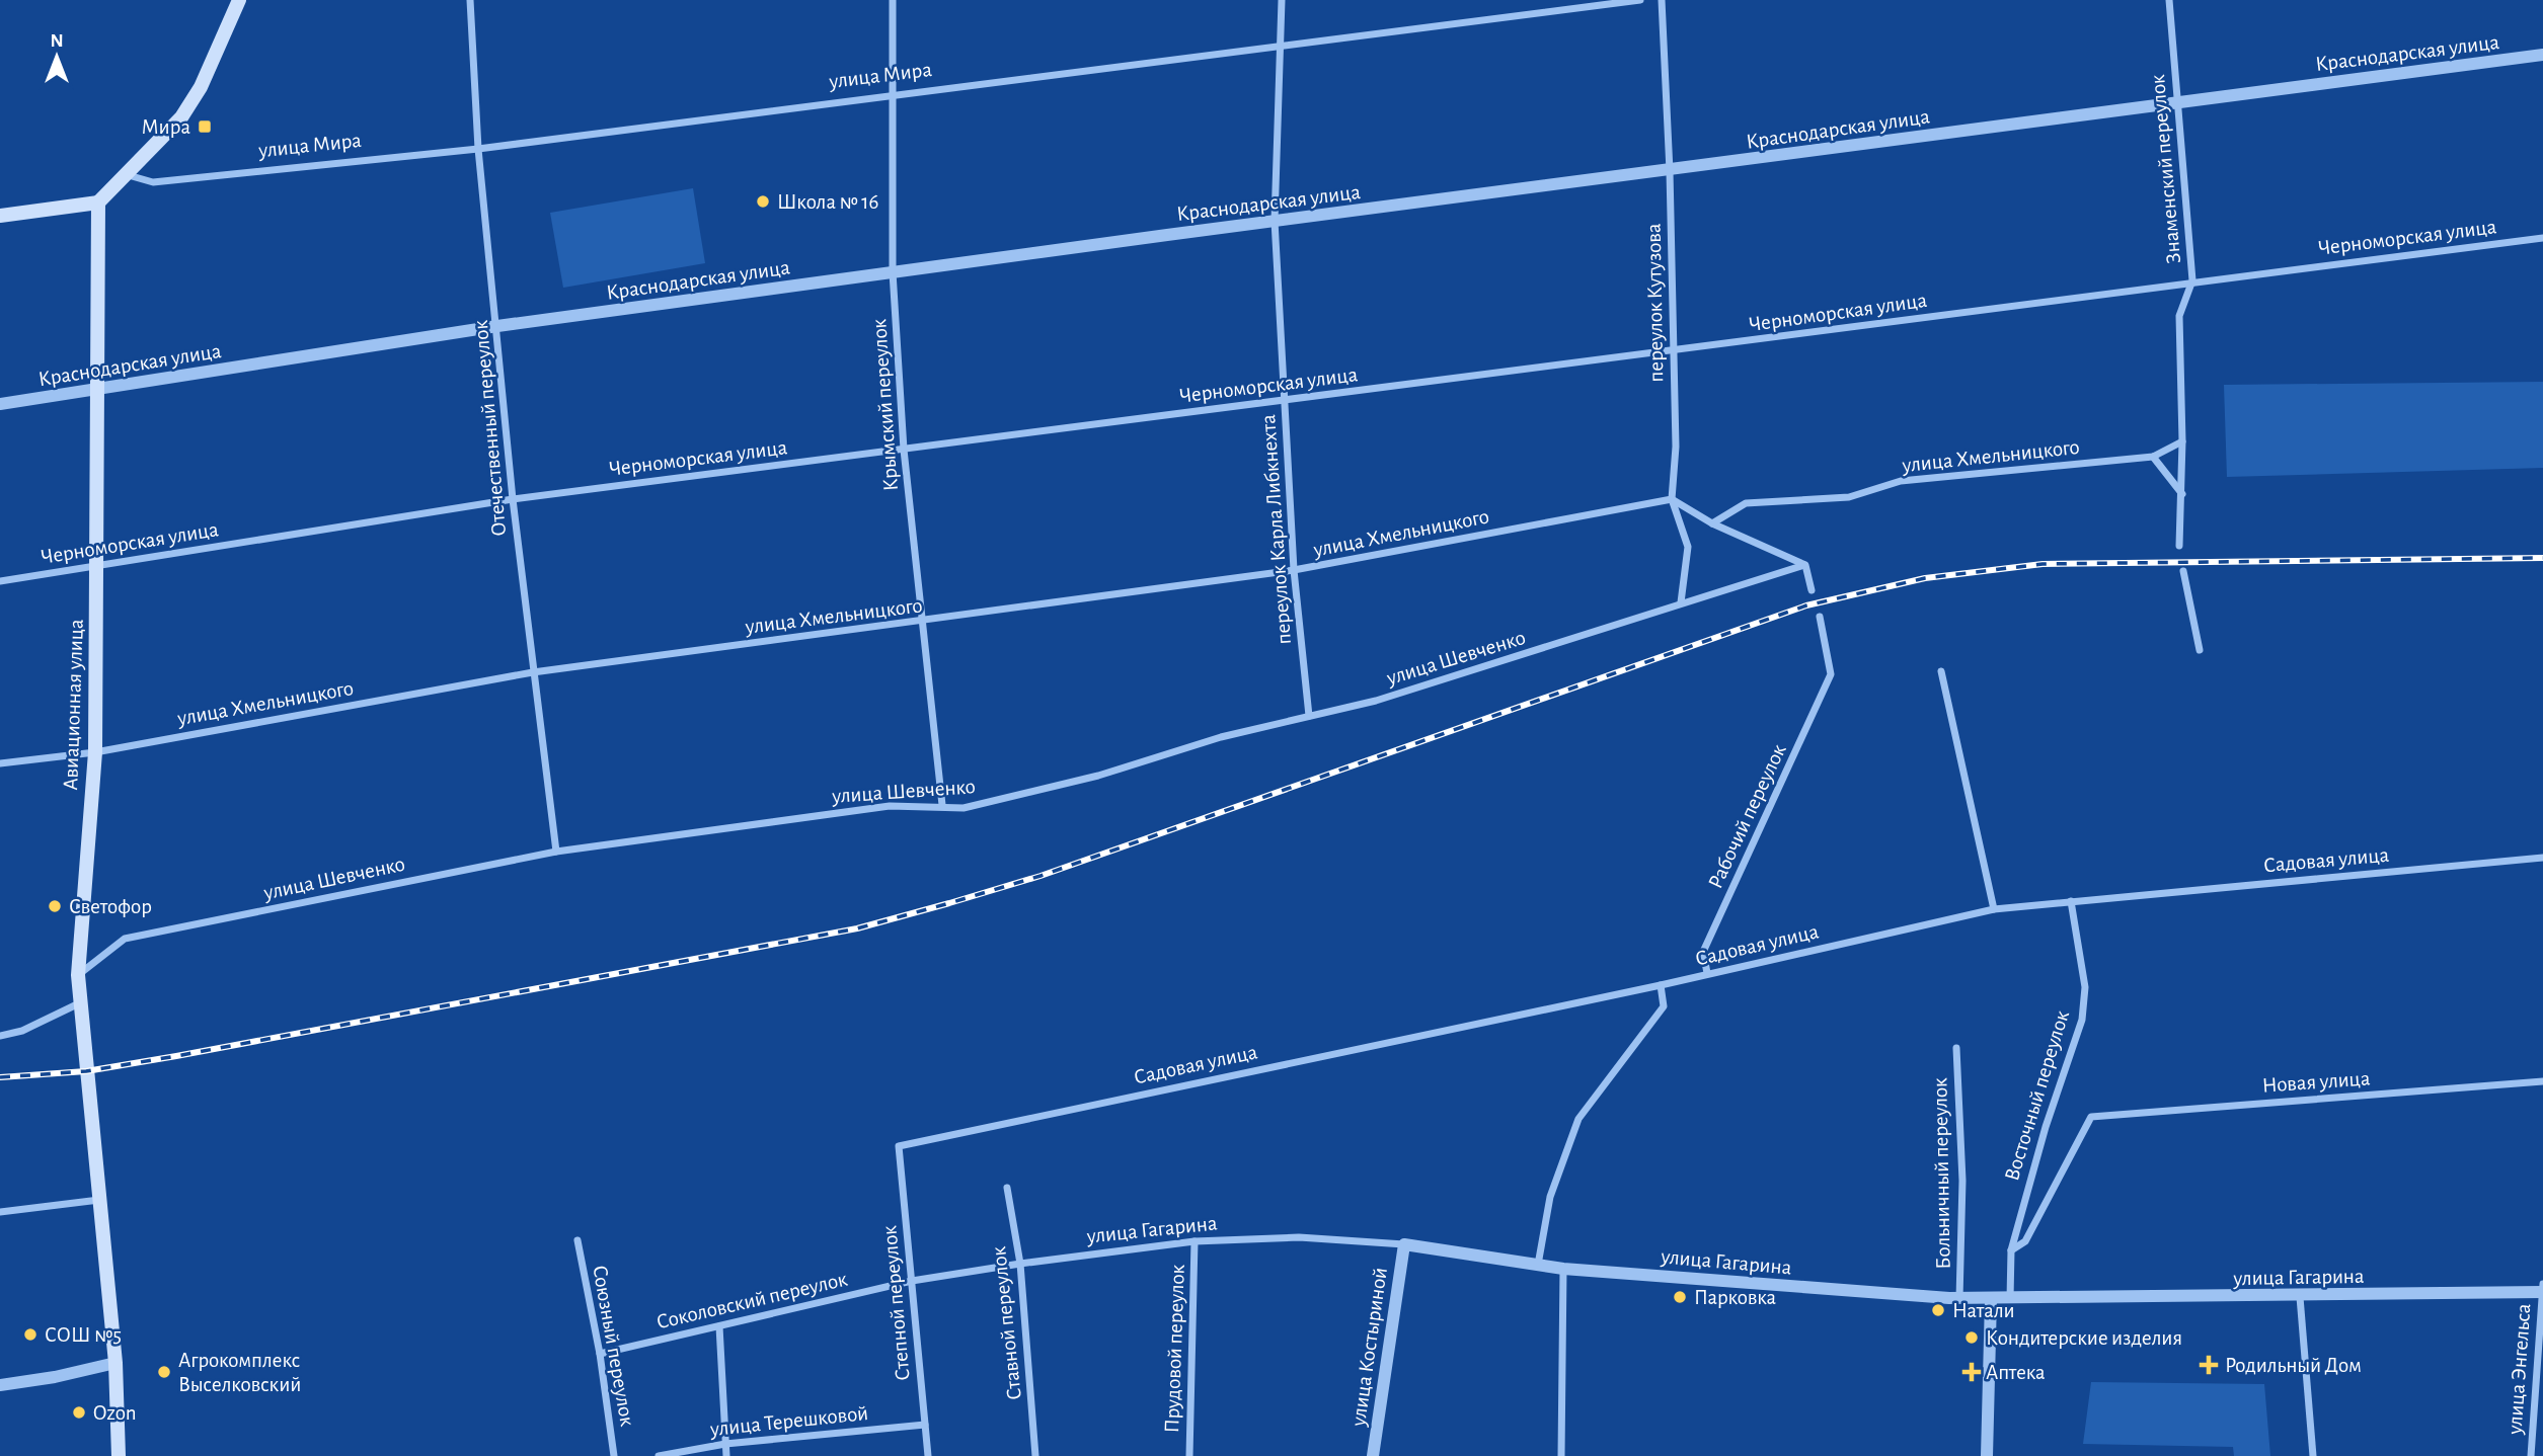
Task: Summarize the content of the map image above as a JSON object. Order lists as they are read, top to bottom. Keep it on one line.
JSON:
{"streets":{"main road":["Авиационная улица"],"street":["Краснодарская улица","улица Мира","Знаменский переулок","Черноморская улица","переулок Кутузова","Крымский переулок","Отечественный переулок","улица Хмельницкого","переулок Карла Либкнехта","улица Шевченко","Рабочий переулок","Садовая улица","Новая улица","Восточный переулок","Больничный переулок","улица Гагарина","Соколовский переулок","Степной переулок","Ставной переулок","Союзный переулок","улица Костыриной","Прудовой переулок","улица Энгельса","улица Терешковой"]},"crossings":[["Краснодарская улица","Знаменский переулок"],["Краснодарская улица","переулок Кутузова"],["Краснодарская улица","Крымский переулок"],["Краснодарская улица","Отечественный переулок"],["Краснодарская улица","переулок Карла Либкнехта"],["Краснодарская улица","Авиационная улица"],["улица Мира","Крымский переулок"],["улица Мира","Отечественный переулок"],["улица Мира","переулок Карла Либкнехта"],["Знаменский переулок","Черноморская улица"],["Знаменский переулок","улица Хмельницкого"],["Черноморская улица","переулок Кутузова"],["Черноморская улица","Крымский переулок"],["Черноморская улица","Отечественный переулок"],["Черноморская улица","переулок Карла Либкнехта"],["Черноморская улица","Авиационная улица"],["переулок Кутузова","улица Хмельницкого"],["переулок Кутузова","улица Шевченко"],["Крымский переулок","улица Хмельницкого"],["Крымский переулок","улица Шевченко"],["Отечественный переулок","улица Хмельницкого"],["Отечественный переулок","улица Шевченко"],["улица Хмельницкого","переулок Карла Либкнехта"],["улица Хмельницкого","Авиационная улица"],["переулок Карла Либкнехта","улица Шевченко"],["улица Шевченко","Авиационная улица"],["Рабочий переулок","Садовая улица"],["Садовая улица","Восточный переулок"],["Садовая улица","Степной переулок"],["Новая улица","Восточный переулок"],["Восточный переулок","улица Гагарина"],["Больничный переулок","улица Гагарина"],["улица Гагарина","Соколовский переулок"],["улица Гагарина","Степной переулок"],["улица Гагарина","Ставной переулок"],["улица Гагарина","улица Костыриной"],["улица Гагарина","Прудовой переулок"],["улица Гагарина","улица Энгельса"],["Соколовский переулок","Степной переулок"],["Соколовский переулок","Союзный переулок"],["Степной переулок","улица Терешковой"]],"places":{"transit":["Мира"],"other":["Школа № 16","Светофор","Парковка","Натали","СОШ №5","Кондитерские изделия","Агрокомплекс Выселковский","Ozon"],"health":["Родильный Дом","Аптека"]},"north":"top"}
